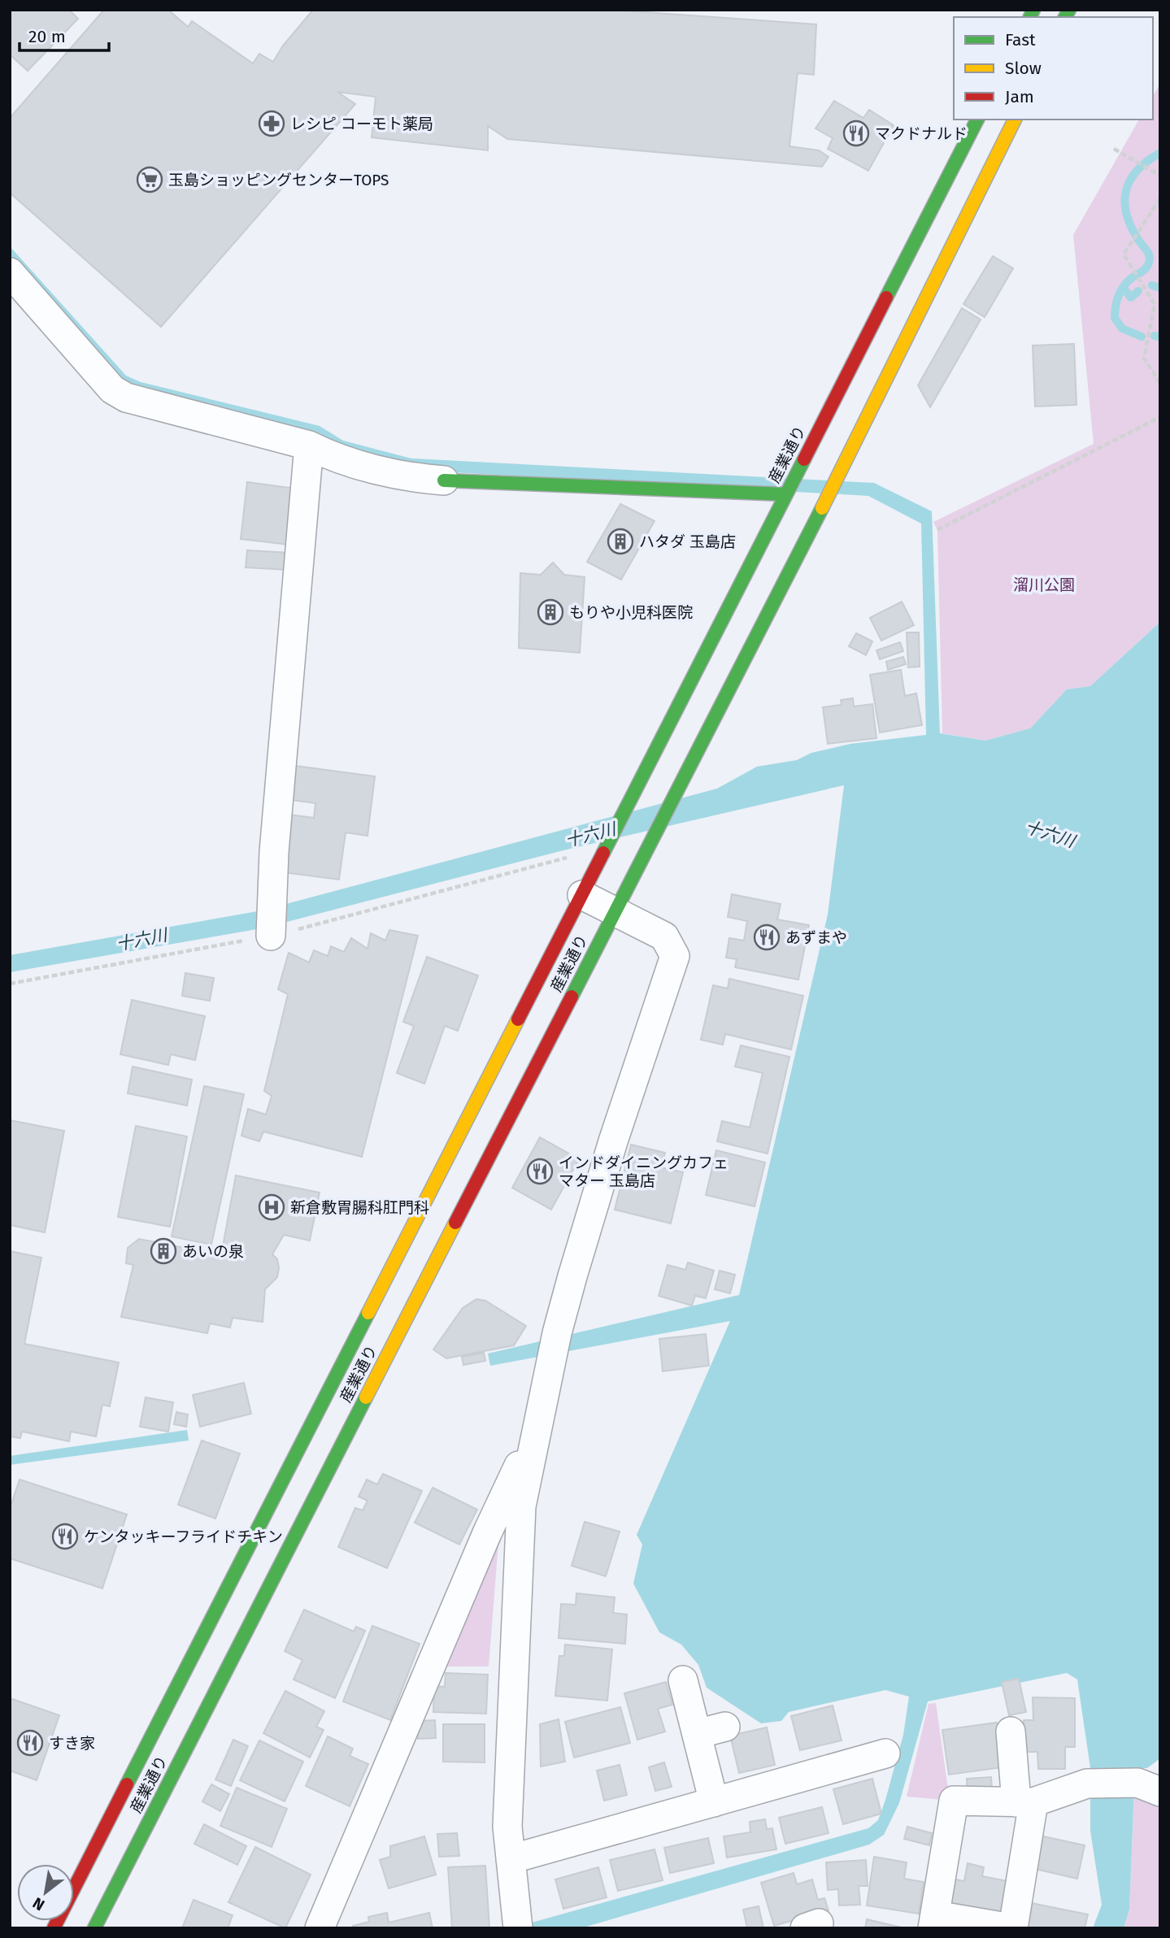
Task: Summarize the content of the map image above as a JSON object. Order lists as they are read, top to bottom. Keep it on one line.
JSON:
{"streets":{"street":["産業通り"]},"water":["十六川"],"parks":["溜川公園"],"places":{"pharmacy":["レシピ コーモト薬局"],"restaurant":["マクドナルド","あずまや","インドダイニングカフェ マター 玉島店","ケンタッキーフライドチキン","すき家"],"supermarket":["玉島ショッピングセンターTOPS"],"building":["ハタダ 玉島店","もりや小児科医院","あいの泉"],"hospital":["新倉敷胃腸科肛門科"]},"legend":["Fast","Slow","Jam"],"scale_bar":"20 m","north":"bottom left"}
